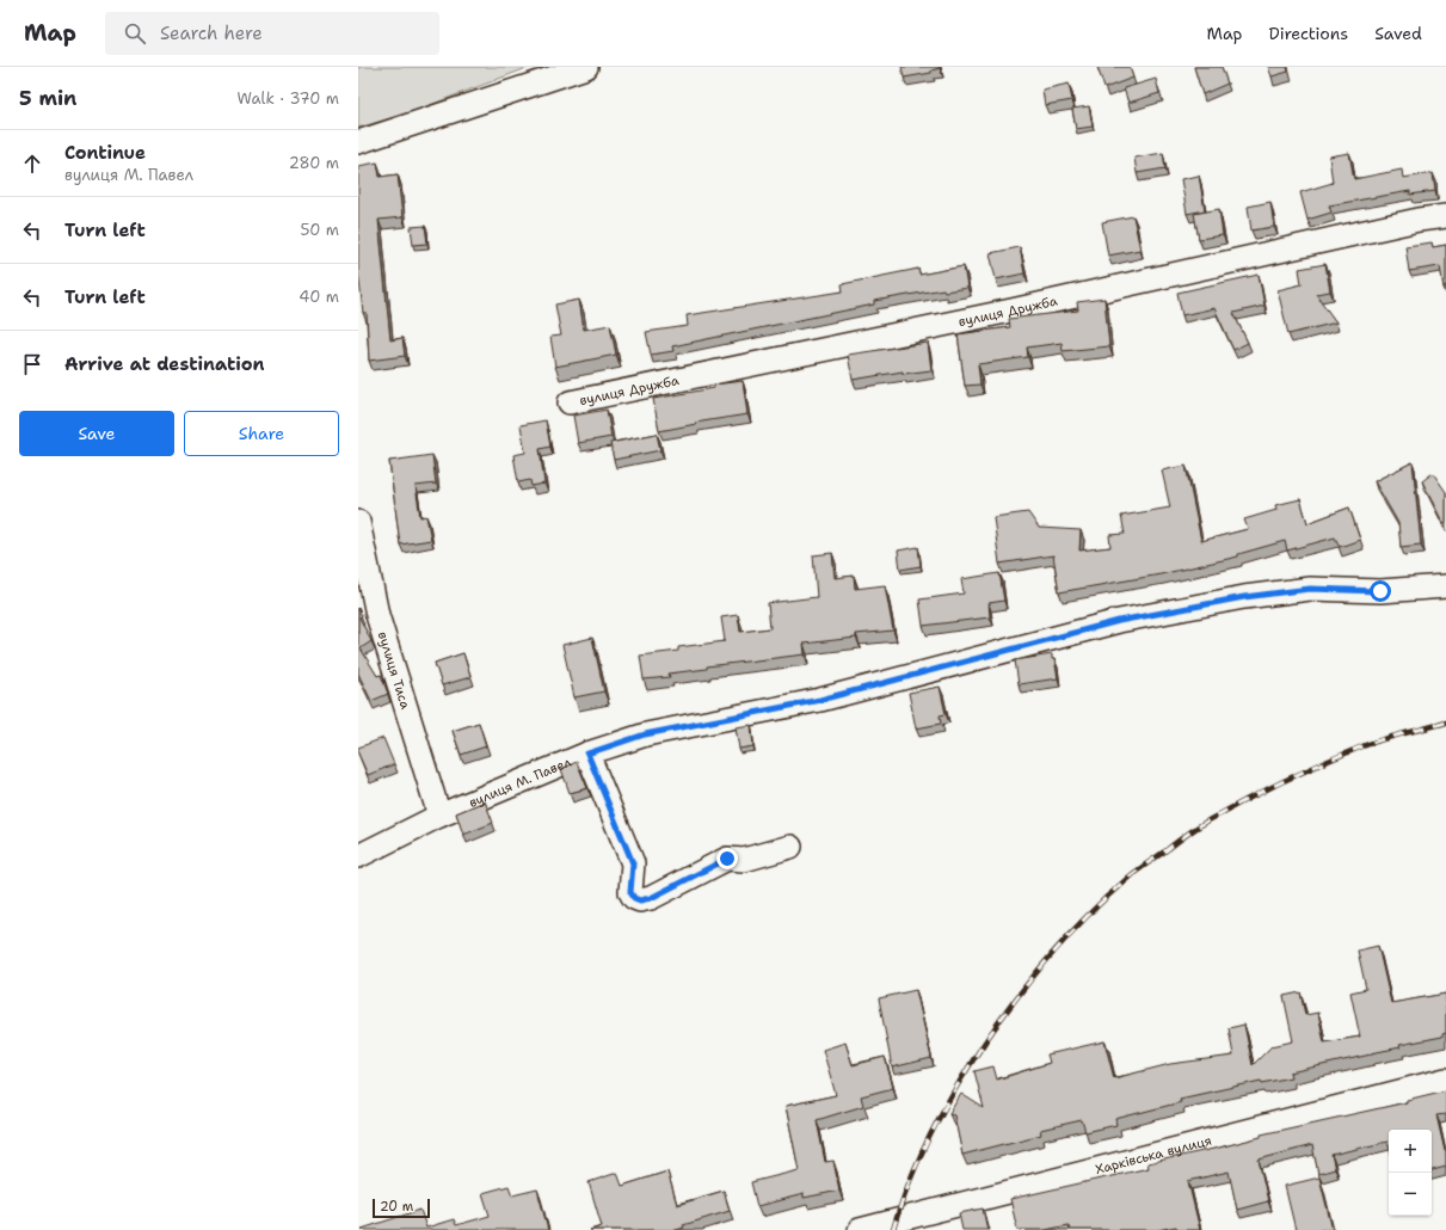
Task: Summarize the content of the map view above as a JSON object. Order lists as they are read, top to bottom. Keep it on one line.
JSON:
{"streets":{"street":["вулиця Дружба","вулиця Тиса","вулиця М. Павел","Харківська вулиця"]},"crossings":[["вулиця Тиса","вулиця М. Павел"]],"scale_bar":"20 m","page":{"header":"Map","search":"Search here","nav":["Map","Directions","Saved"],"heading":["5 min","Walk · 370 m"],"list":[["Continue","вулиця М. Павел","280 m"],["Turn left","50 m"],["Turn left","40 m"],"Arrive at destination"],"buttons":["Save","Share"],"map_buttons":["+","−"],"scale":"20 m"}}
